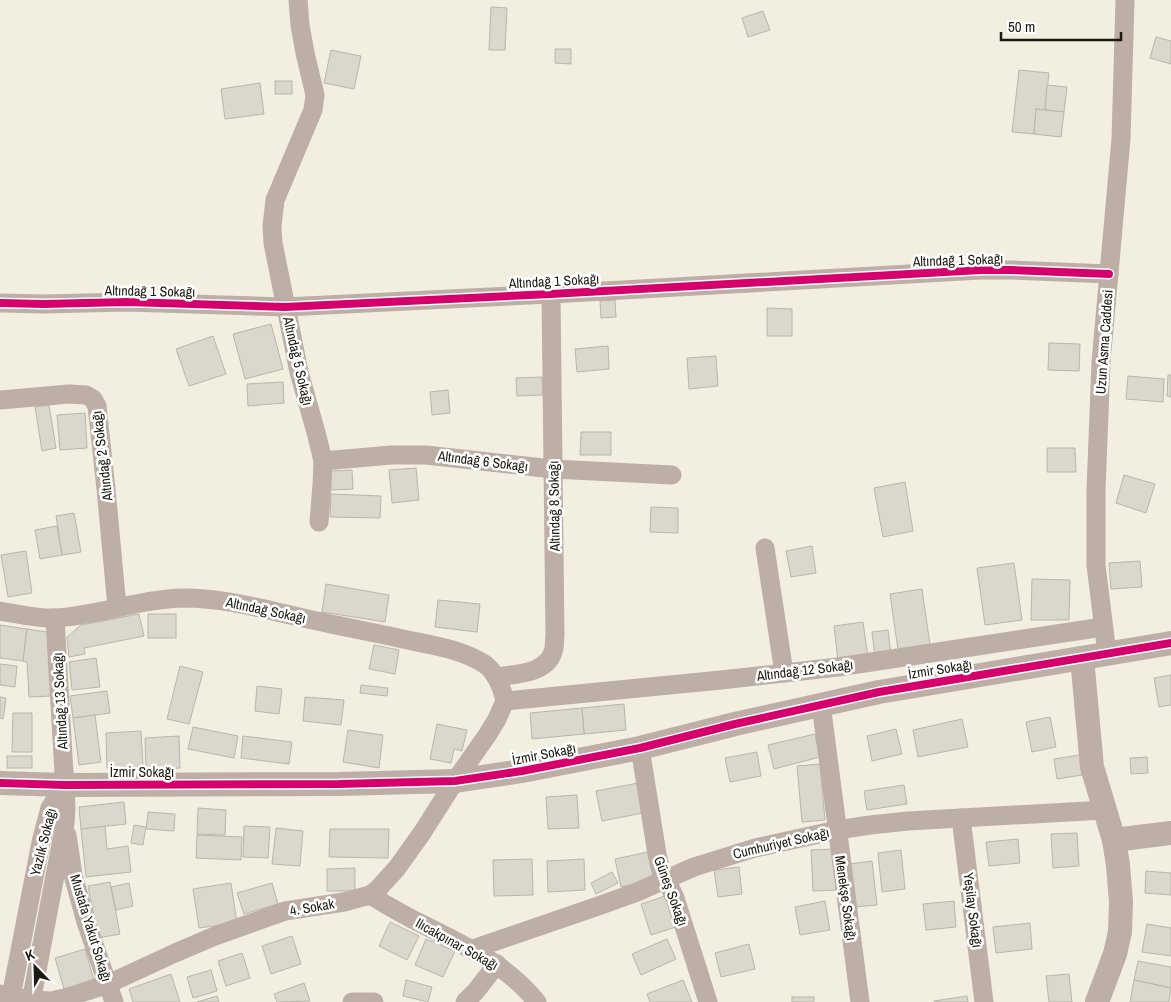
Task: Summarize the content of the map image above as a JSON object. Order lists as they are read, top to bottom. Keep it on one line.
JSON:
{"streets":{"street":["Altındağ 1 Sokağı","Uzun Asma Caddesi","Altındağ 5 Sokağı","Altındağ 2 Sokağı","Altındağ 6 Sokağı","Altındağ 8 Sokağı","Altındağ Sokağı","İzmir Sokağı","Altındağ 12 Sokağı","Altındağ 13 Sokağı","Yazlık Sokağı","Cumhuriyet Sokağı","Güneş Sokağı","Menekşe Sokağı","4. Sokak","Yeşilay Sokağı","Mustafa Yakut Sokağı","Ilıcakpınar Sokağı"]},"crossings":[["Altındağ 1 Sokağı","Uzun Asma Caddesi"],["Altındağ 1 Sokağı","Altındağ 5 Sokağı"],["Altındağ 1 Sokağı","Altındağ 8 Sokağı"],["Uzun Asma Caddesi","İzmir Sokağı"],["Uzun Asma Caddesi","Altındağ 12 Sokağı"],["Altındağ 5 Sokağı","Altındağ 6 Sokağı"],["Altındağ 2 Sokağı","Altındağ Sokağı"],["Altındağ 6 Sokağı","Altındağ 8 Sokağı"],["Altındağ 8 Sokağı","Altındağ Sokağı"],["Altındağ Sokağı","Altındağ 13 Sokağı"],["İzmir Sokağı","Altındağ 13 Sokağı"],["İzmir Sokağı","Yazlık Sokağı"],["İzmir Sokağı","Güneş Sokağı"],["İzmir Sokağı","Menekşe Sokağı"],["İzmir Sokağı","4. Sokak"],["Altındağ 12 Sokağı","4. Sokak"],["Altındağ 13 Sokağı","Yazlık Sokağı"],["Yazlık Sokağı","4. Sokak"],["Yazlık Sokağı","Mustafa Yakut Sokağı"],["Cumhuriyet Sokağı","Güneş Sokağı"],["Cumhuriyet Sokağı","Menekşe Sokağı"],["Cumhuriyet Sokağı","Yeşilay Sokağı"],["Cumhuriyet Sokağı","Ilıcakpınar Sokağı"],["4. Sokak","Mustafa Yakut Sokağı"],["4. Sokak","Ilıcakpınar Sokağı"]],"scale_bar":"50 m","north":"top left"}
